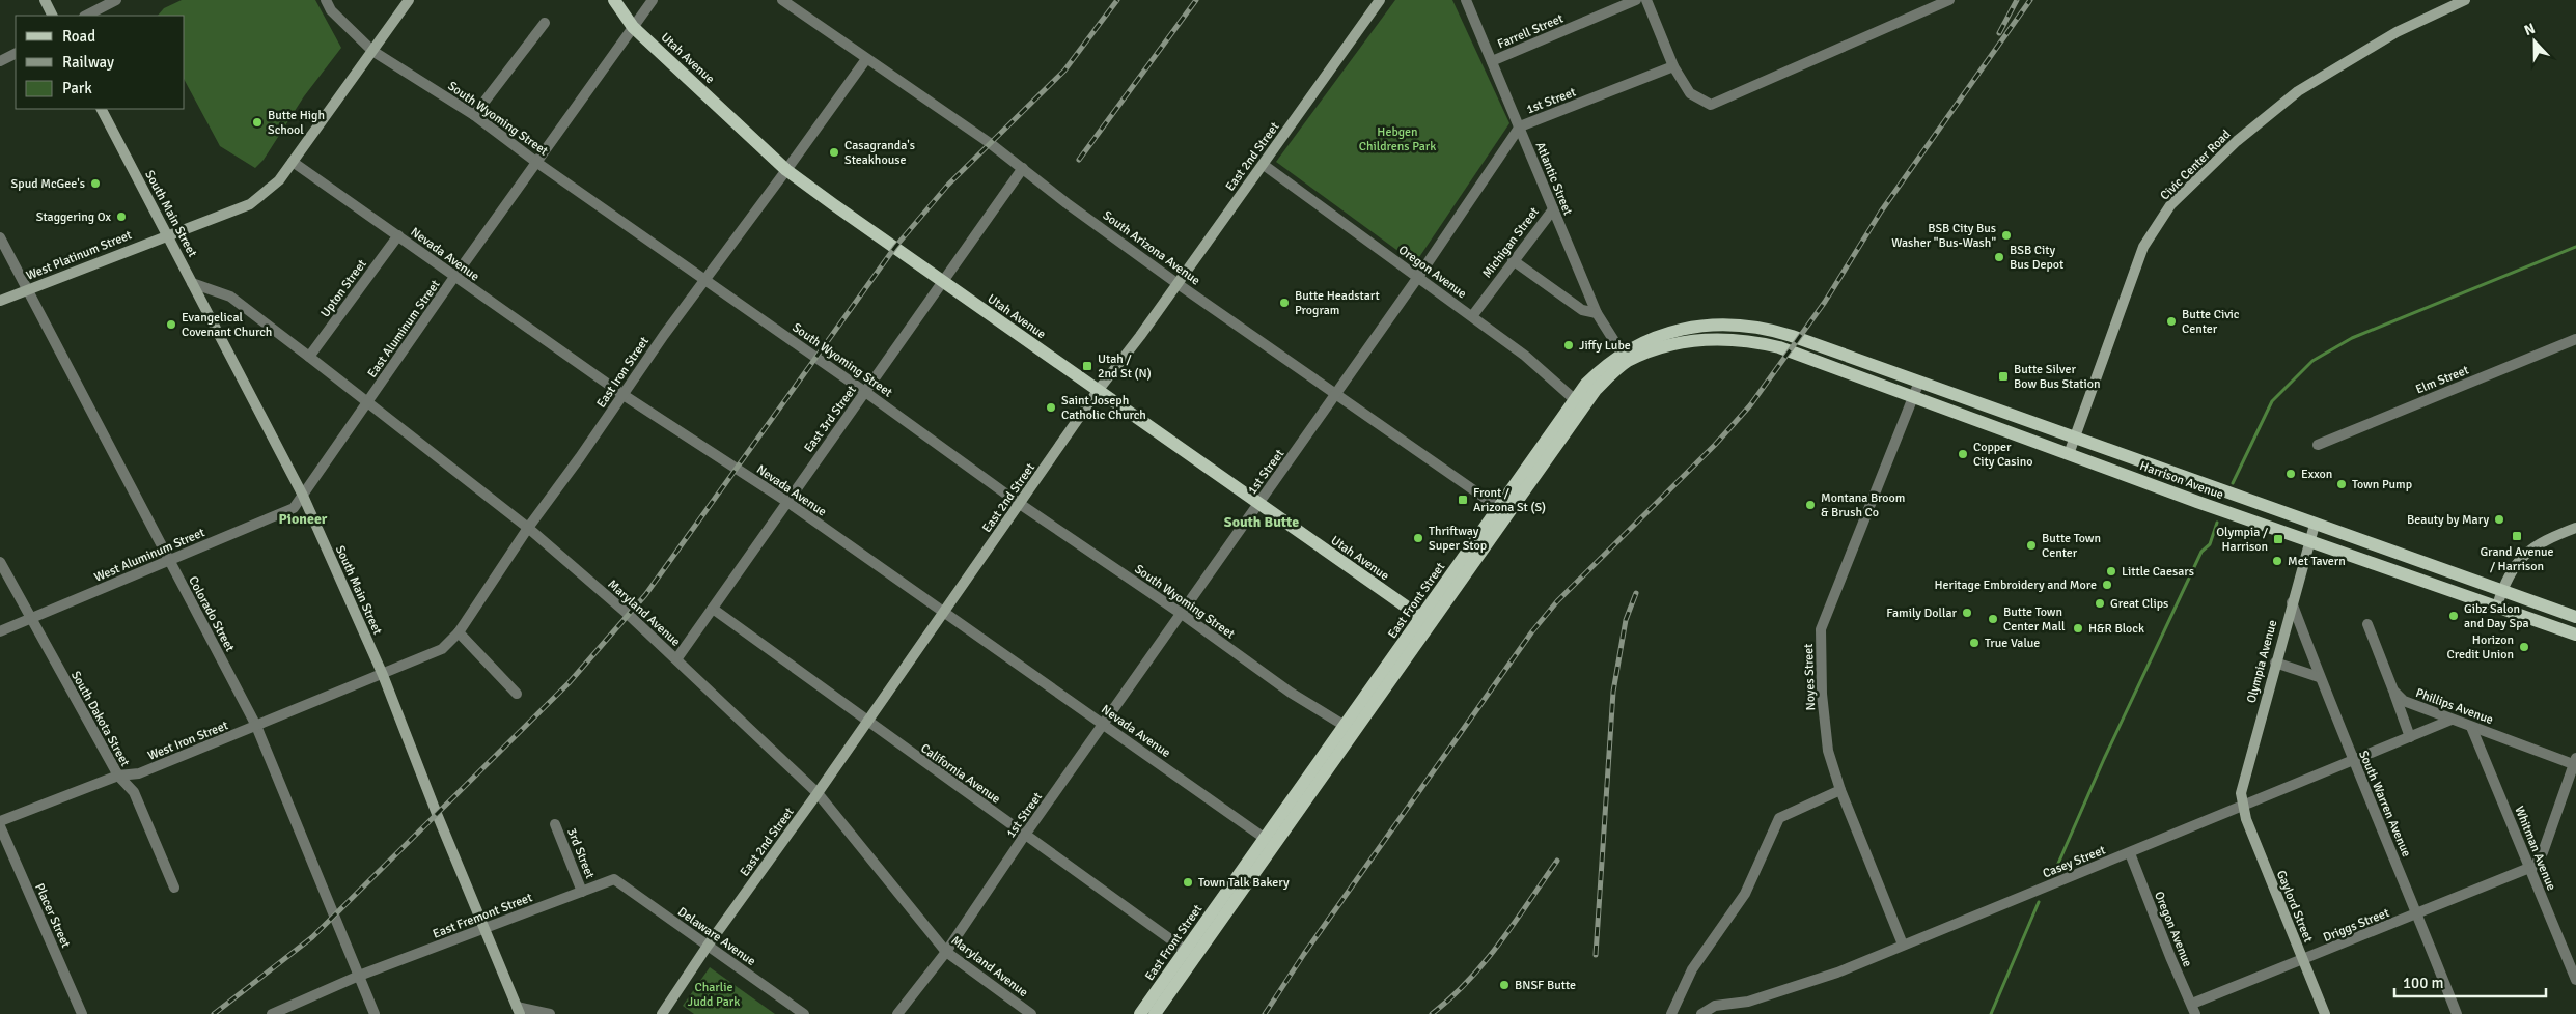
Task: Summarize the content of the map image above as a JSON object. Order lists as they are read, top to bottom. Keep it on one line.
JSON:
{"streets":{"main road":["Utah Avenue","Harrison Avenue","East Front Street"],"street":["Farrell Street","1st Street","South Wyoming Street","East 2nd Street","Civic Center Road","Atlantic Street","South Main Street","Michigan Street","South Arizona Avenue","Nevada Avenue","West Platinum Street","Oregon Avenue","Upton Street","East Aluminum Street","East Iron Street","Elm Street","East 3rd Street","West Aluminum Street","Maryland Avenue","Colorado Street","Olympia Avenue","Noyes Street","Phillips Avenue","South Dakota Street","West Iron Street","California Avenue","South Warren Avenue","Whitman Avenue","3rd Street","Casey Street","Gaylord Street","Placer Street","East Fremont Street","Driggs Street","Delaware Avenue"]},"crossings":[["Farrell Street","Atlantic Street"],["Utah Avenue","1st Street"],["Utah Avenue","East 2nd Street"],["Utah Avenue","East Aluminum Street"],["Utah Avenue","East Iron Street"],["Utah Avenue","East 3rd Street"],["Utah Avenue","East Front Street"],["1st Street","South Wyoming Street"],["1st Street","Atlantic Street"],["1st Street","South Arizona Avenue"],["1st Street","Nevada Avenue"],["1st Street","Oregon Avenue"],["1st Street","Maryland Avenue"],["1st Street","California Avenue"],["South Wyoming Street","East 2nd Street"],["South Wyoming Street","West Platinum Street"],["South Wyoming Street","East Aluminum Street"],["South Wyoming Street","East Iron Street"],["South Wyoming Street","East 3rd Street"],["South Wyoming Street","East Front Street"],["East 2nd Street","South Arizona Avenue"],["East 2nd Street","Nevada Avenue"],["East 2nd Street","Oregon Avenue"],["East 2nd Street","Maryland Avenue"],["East 2nd Street","California Avenue"],["East 2nd Street","Delaware Avenue"],["Civic Center Road","Harrison Avenue"],["Atlantic Street","Michigan Street"],["Atlantic Street","East Front Street"],["South Main Street","West Platinum Street"],["South Main Street","East Aluminum Street"],["South Main Street","East Iron Street"],["South Main Street","West Aluminum Street"],["South Main Street","Maryland Avenue"],["South Main Street","West Iron Street"],["South Main Street","East Fremont Street"],["Michigan Street","Oregon Avenue"],["South Arizona Avenue","East Iron Street"],["South Arizona Avenue","East 3rd Street"],["South Arizona Avenue","East Front Street"],["Nevada Avenue","West Platinum Street"],["Nevada Avenue","Upton Street"],["Nevada Avenue","East Aluminum Street"],["Nevada Avenue","East Iron Street"],["Nevada Avenue","East 3rd Street"],["Nevada Avenue","East Front Street"],["West Platinum Street","Colorado Street"],["Oregon Avenue","East Front Street"],["Oregon Avenue","Casey Street"],["Oregon Avenue","Driggs Street"],["Upton Street","Maryland Avenue"],["East Aluminum Street","West Aluminum Street"],["East Aluminum Street","Maryland Avenue"],["East Iron Street","Maryland Avenue"],["East Iron Street","West Iron Street"],["East 3rd Street","Maryland Avenue"],["East 3rd Street","California Avenue"],["Harrison Avenue","East Front Street"],["Harrison Avenue","Olympia Avenue"],["Harrison Avenue","Noyes Street"],["West Aluminum Street","Colorado Street"],["West Aluminum Street","South Dakota Street"],["East Front Street","California Avenue"],["Colorado Street","West Iron Street"],["Colorado Street","East Fremont Street"],["Olympia Avenue","South Warren Avenue"],["Olympia Avenue","Casey Street"],["Olympia Avenue","Gaylord Street"],["Noyes Street","Casey Street"],["Phillips Avenue","Whitman Avenue"],["Phillips Avenue","Casey Street"],["South Dakota Street","West Iron Street"],["South Warren Avenue","Casey Street"],["South Warren Avenue","Driggs Street"],["Whitman Avenue","Driggs Street"],["3rd Street","East Fremont Street"],["Casey Street","Gaylord Street"],["Gaylord Street","Driggs Street"],["East Fremont Street","Delaware Avenue"]],"districts":["Pioneer","South Butte"],"parks":["Hebgen Childrens Park","Charlie Judd Park"],"places":{"other":["Butte High School","Casagranda's Steakhouse","Spud McGee's","Staggering Ox","BSB City Bus Washer \"Bus-Wash\"","BSB City Bus Depot","Butte Headstart Program","Butte Civic Center","Evangelical Covenant Church","Jiffy Lube","Saint Joseph Catholic Church","Copper City Casino","Exxon","Town Pump","Montana Broom & Brush Co","Beauty by Mary","Thriftway Super Stop","Butte Town Center","Met Tavern","Little Caesars","Heritage Embroidery and More","Great Clips","Family Dollar","Gibz Salon and Day Spa","Butte Town Center Mall","H&R Block","True Value","Horizon Credit Union","Town Talk Bakery","BNSF Butte"],"transit":["Utah / 2nd St (N)","Butte Silver Bow Bus Station","Front / Arizona St (S)","Grand Avenue / Harrison","Olympia / Harrison"]},"legend":["Road","Railway","Park"],"scale_bar":"100 m","north":"top"}
